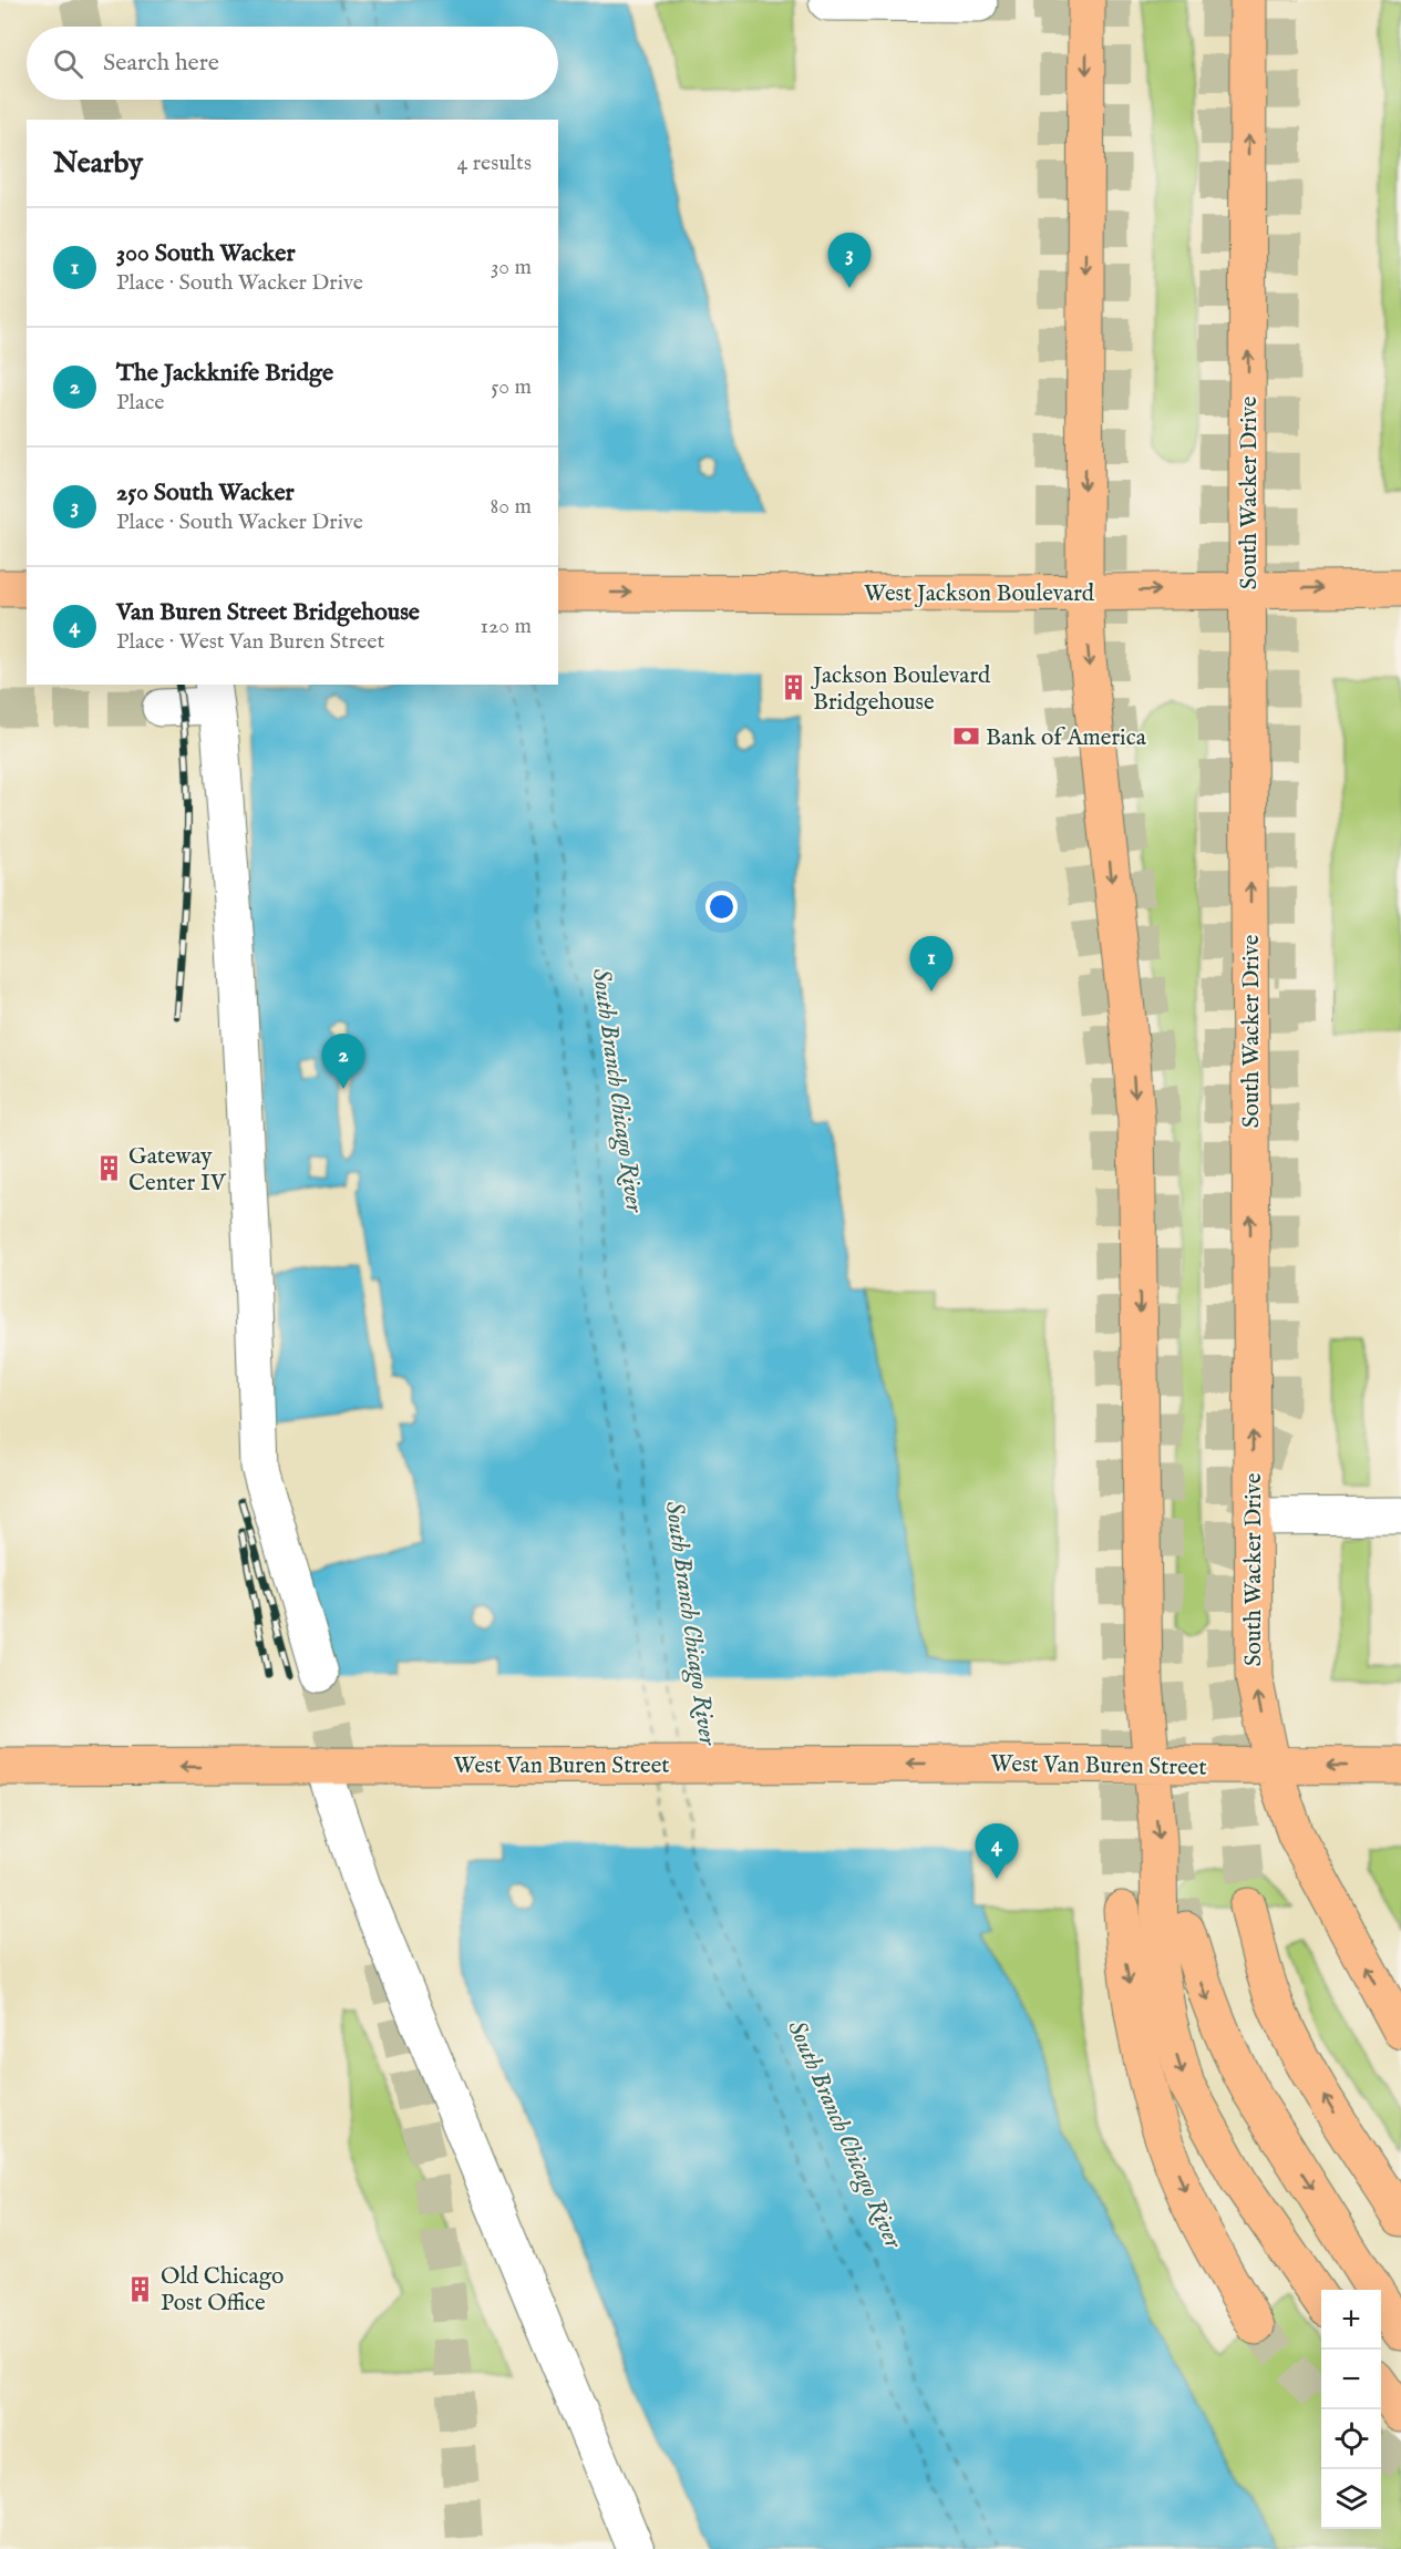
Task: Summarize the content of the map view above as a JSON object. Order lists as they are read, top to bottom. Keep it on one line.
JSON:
{"streets":{"main road":["South Wacker Drive","West Jackson Boulevard","West Van Buren Street"]},"crossings":[["South Wacker Drive","West Jackson Boulevard"],["South Wacker Drive","West Van Buren Street"]],"one_way":["West Jackson Boulevard","West Van Buren Street"],"water":["South Branch Chicago River"],"places":{"building":["Jackson Boulevard Bridgehouse","Gateway Center IV","Old Chicago Post Office"],"bank":["Bank of America"]},"page":{"search":"Search here","heading":["Nearby","4 results"],"list":[{"mark":"1","name":"300 South Wacker","note":"Place · South Wacker Drive","value":"30 m"},{"mark":"2","name":"The Jackknife Bridge","note":"Place","value":"50 m"},{"mark":"3","name":"250 South Wacker","note":"Place · South Wacker Drive","value":"80 m"},{"mark":"4","name":"Van Buren Street Bridgehouse","note":"Place · West Van Buren Street","value":"120 m"}],"pins":["3","1","2","4"],"map_buttons":["+","−"]}}
